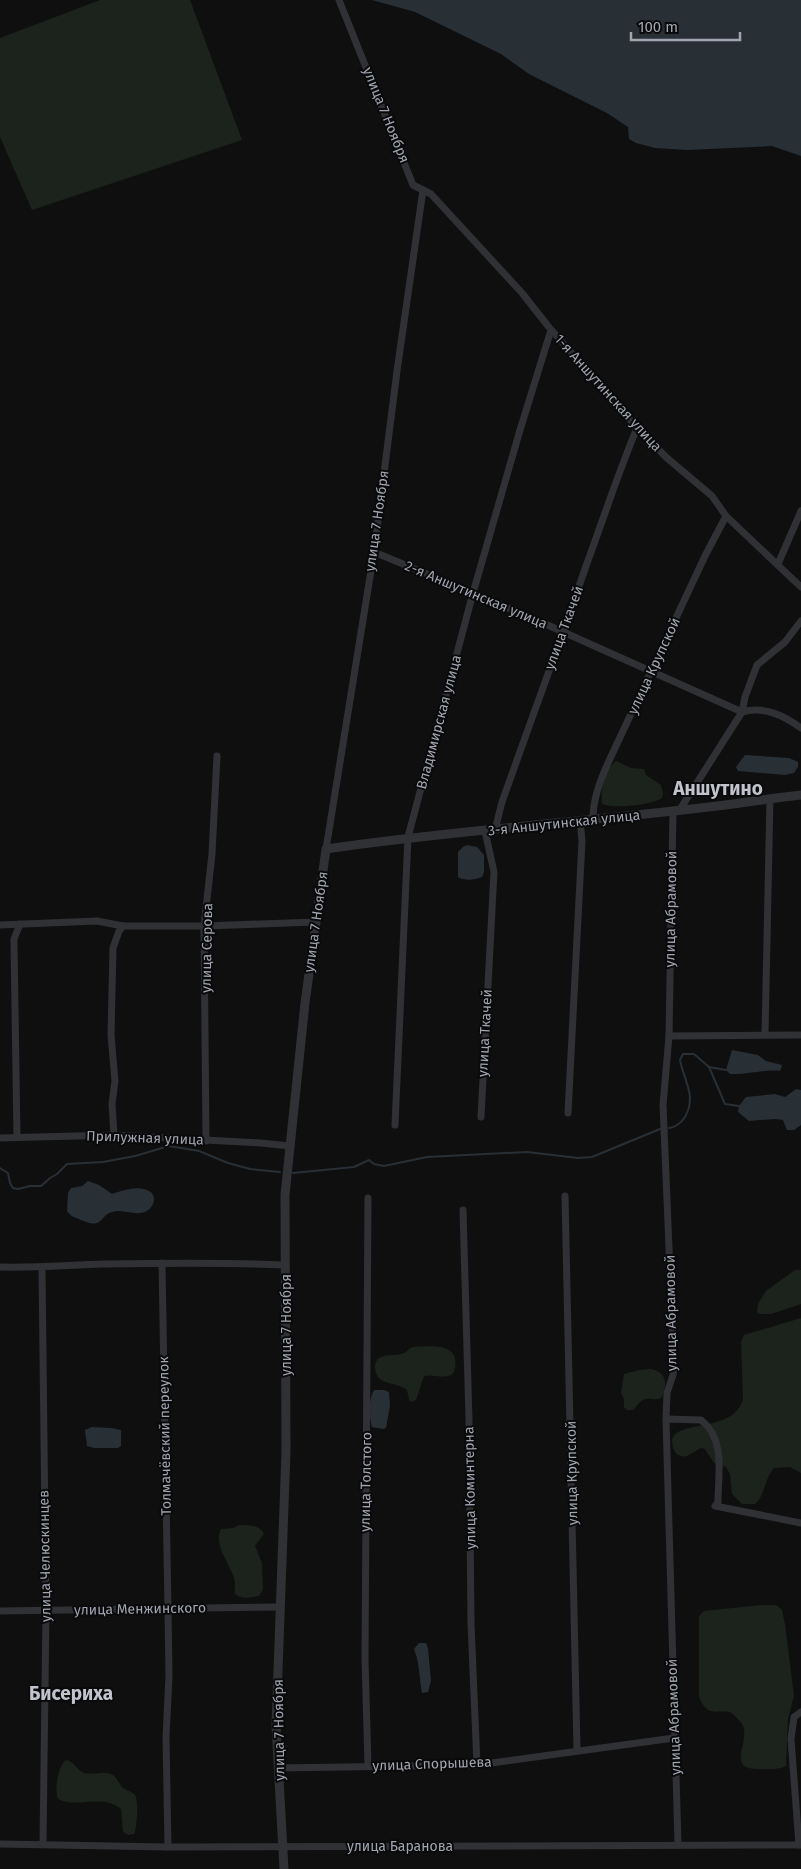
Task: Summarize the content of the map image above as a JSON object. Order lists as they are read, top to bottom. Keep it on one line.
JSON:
{"streets":{"street":["улица 7 Ноября","1-я Аншутинская улица","2-я Аншутинская улица","улица Ткачей","улица Крупской","Владимирская улица","3-я Аншутинская улица","улица Абрамовой","улица Серова","Прилужная улица","Толмачёвский переулок","улица Толстого","улица Коминтерна","улица Челюскинцев","улица Менжинского","улица Спорышева","улица Баранова"]},"crossings":[["улица 7 Ноября","1-я Аншутинская улица"],["улица 7 Ноября","2-я Аншутинская улица"],["улица 7 Ноября","3-я Аншутинская улица"],["улица 7 Ноября","Прилужная улица"],["улица 7 Ноября","улица Менжинского"],["улица 7 Ноября","улица Спорышева"],["улица 7 Ноября","улица Баранова"],["1-я Аншутинская улица","улица Ткачей"],["1-я Аншутинская улица","улица Крупской"],["1-я Аншутинская улица","Владимирская улица"],["2-я Аншутинская улица","улица Ткачей"],["2-я Аншутинская улица","улица Крупской"],["2-я Аншутинская улица","Владимирская улица"],["улица Ткачей","3-я Аншутинская улица"],["улица Крупской","3-я Аншутинская улица"],["улица Крупской","улица Спорышева"],["Владимирская улица","3-я Аншутинская улица"],["3-я Аншутинская улица","улица Абрамовой"],["улица Абрамовой","улица Спорышева"],["улица Абрамовой","улица Баранова"],["улица Серова","Прилужная улица"],["Толмачёвский переулок","улица Менжинского"],["Толмачёвский переулок","улица Баранова"],["улица Толстого","улица Спорышева"],["улица Коминтерна","улица Спорышева"],["улица Челюскинцев","улица Менжинского"],["улица Челюскинцев","улица Баранова"]],"districts":["Аншутино","Бисериха"],"scale_bar":"100 m"}
